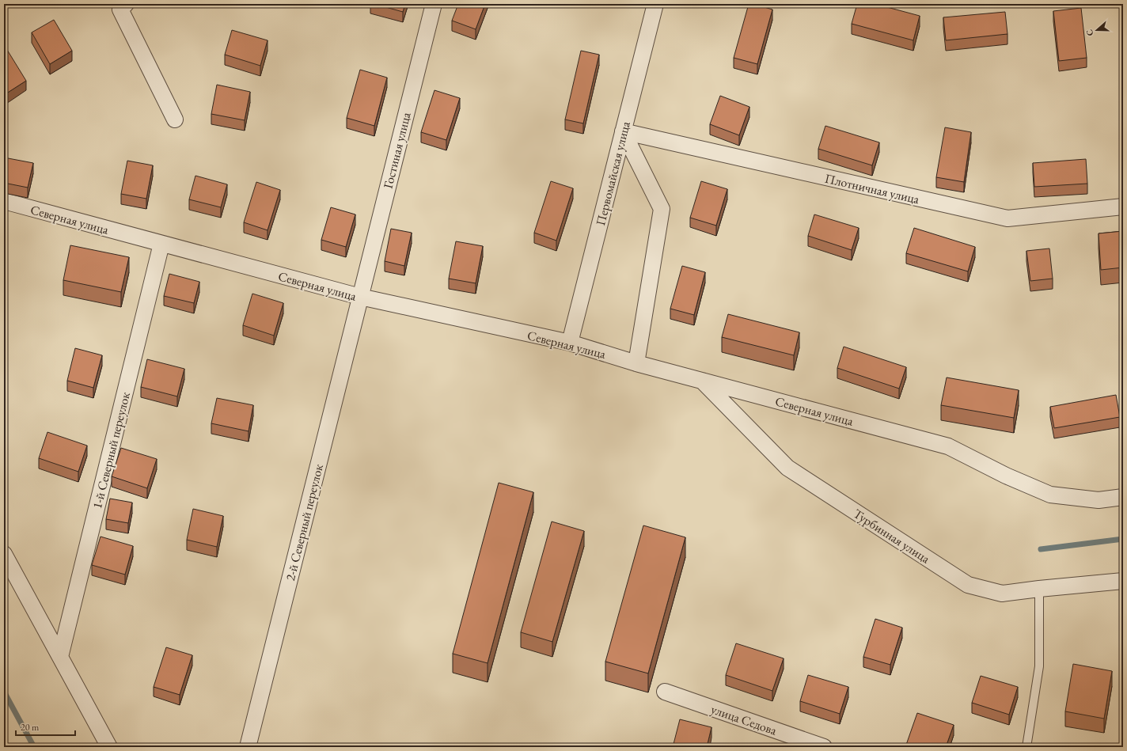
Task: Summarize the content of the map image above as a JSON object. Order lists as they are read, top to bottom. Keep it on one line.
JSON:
{"streets":{"street":["Гостиная улица","Первомайская улица","Плотничная улица","Северная улица","1-й Северный переулок","2-й Северный переулок","Турбинная улица","улица Седова"]},"crossings":[["Гостиная улица","Северная улица"],["Гостиная улица","2-й Северный переулок"],["Первомайская улица","Плотничная улица"],["Первомайская улица","Северная улица"],["Северная улица","1-й Северный переулок"],["Северная улица","2-й Северный переулок"],["Северная улица","Турбинная улица"]],"scale_bar":"20 m","north":"left"}
